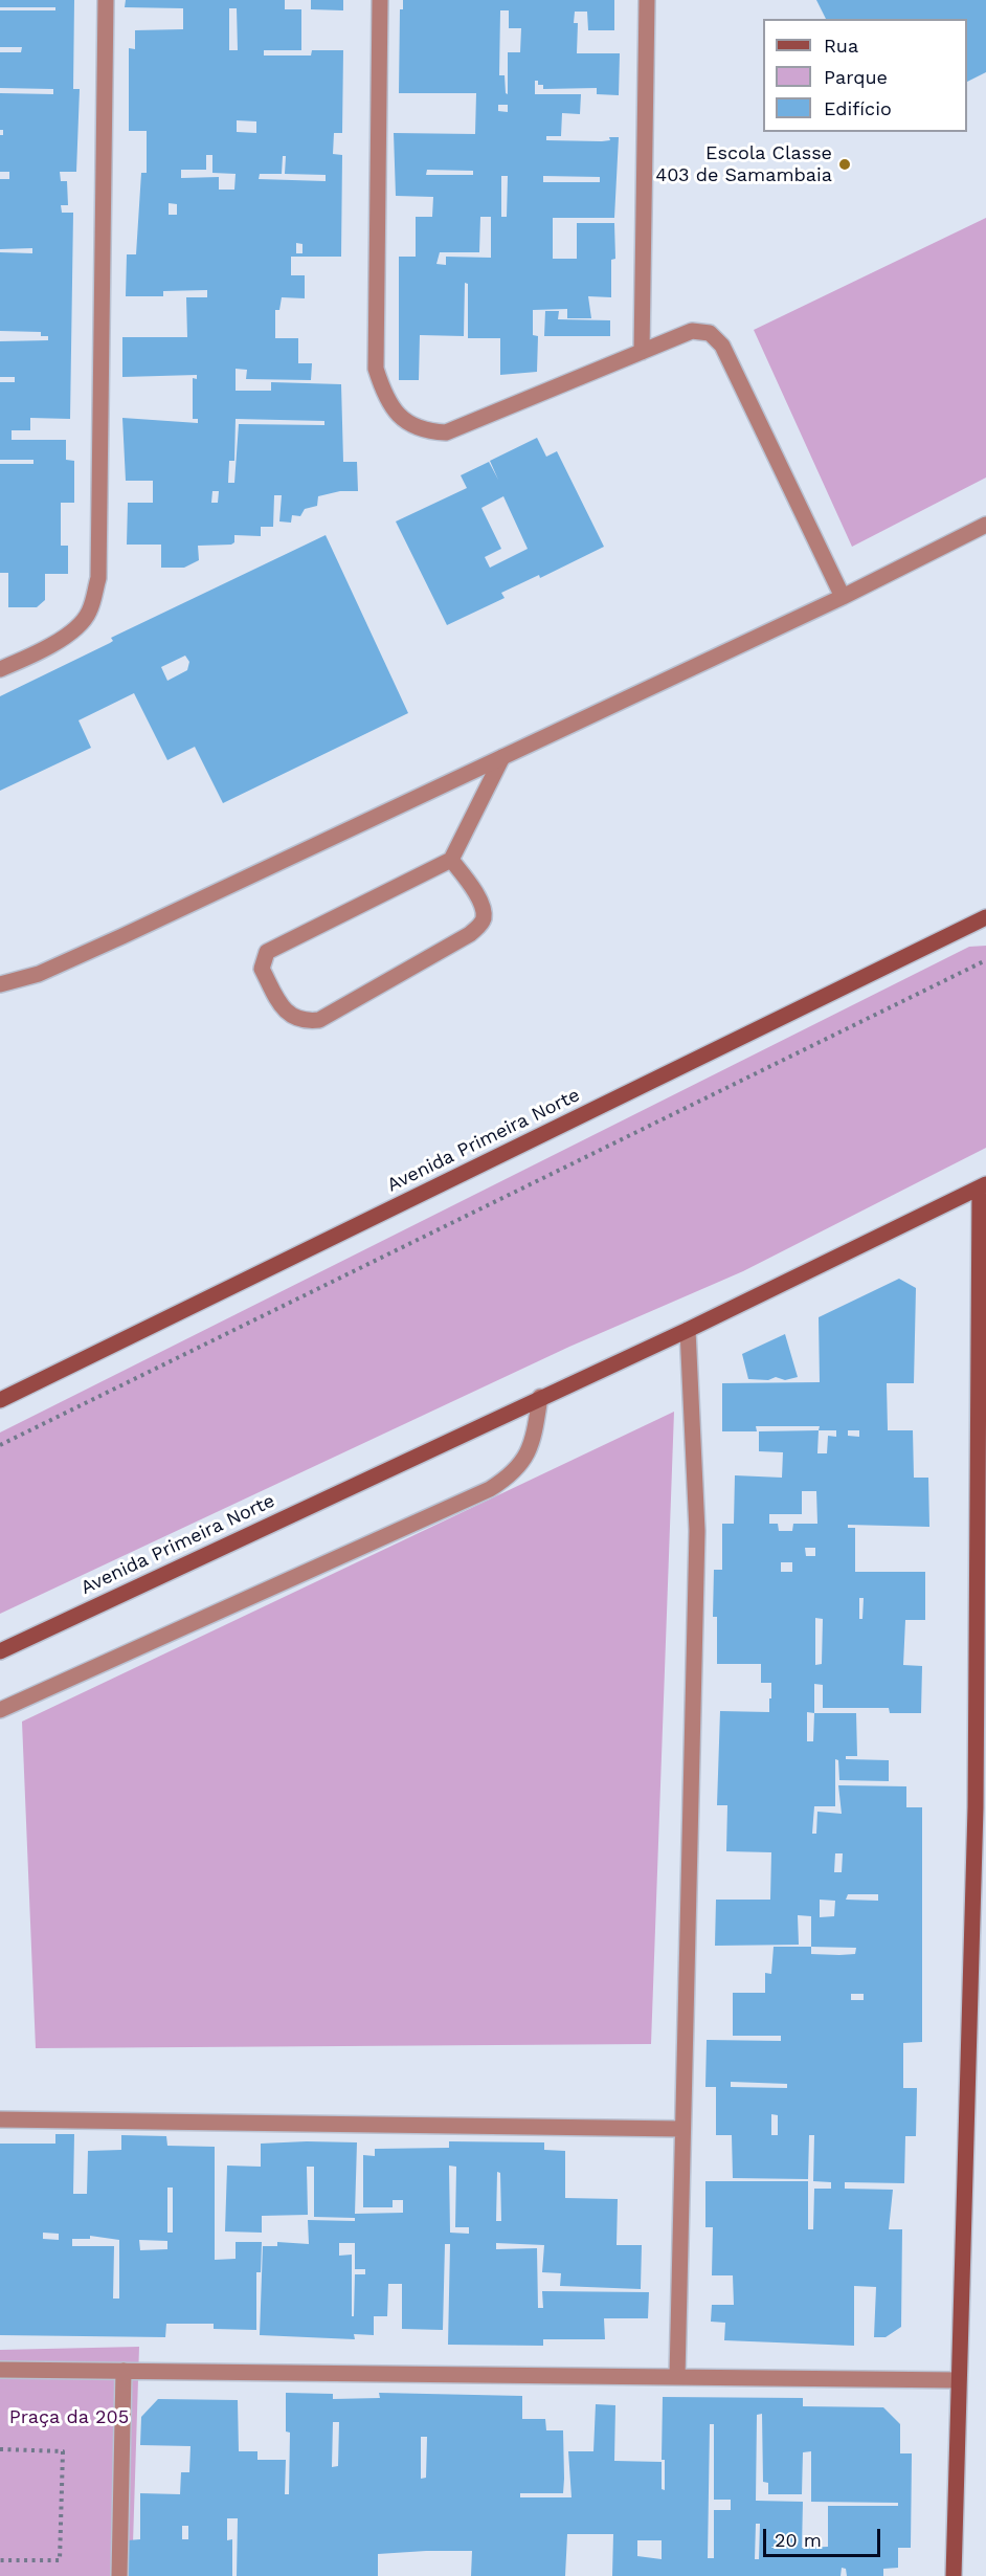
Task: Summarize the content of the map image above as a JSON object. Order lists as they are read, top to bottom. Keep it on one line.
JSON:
{"streets":{"main road":["Avenida Primeira Norte"]},"parks":["Praça da 205"],"places":["Escola Classe 403 de Samambaia"],"legend":["Rua","Parque","Edifício"],"scale_bar":"20 m"}
